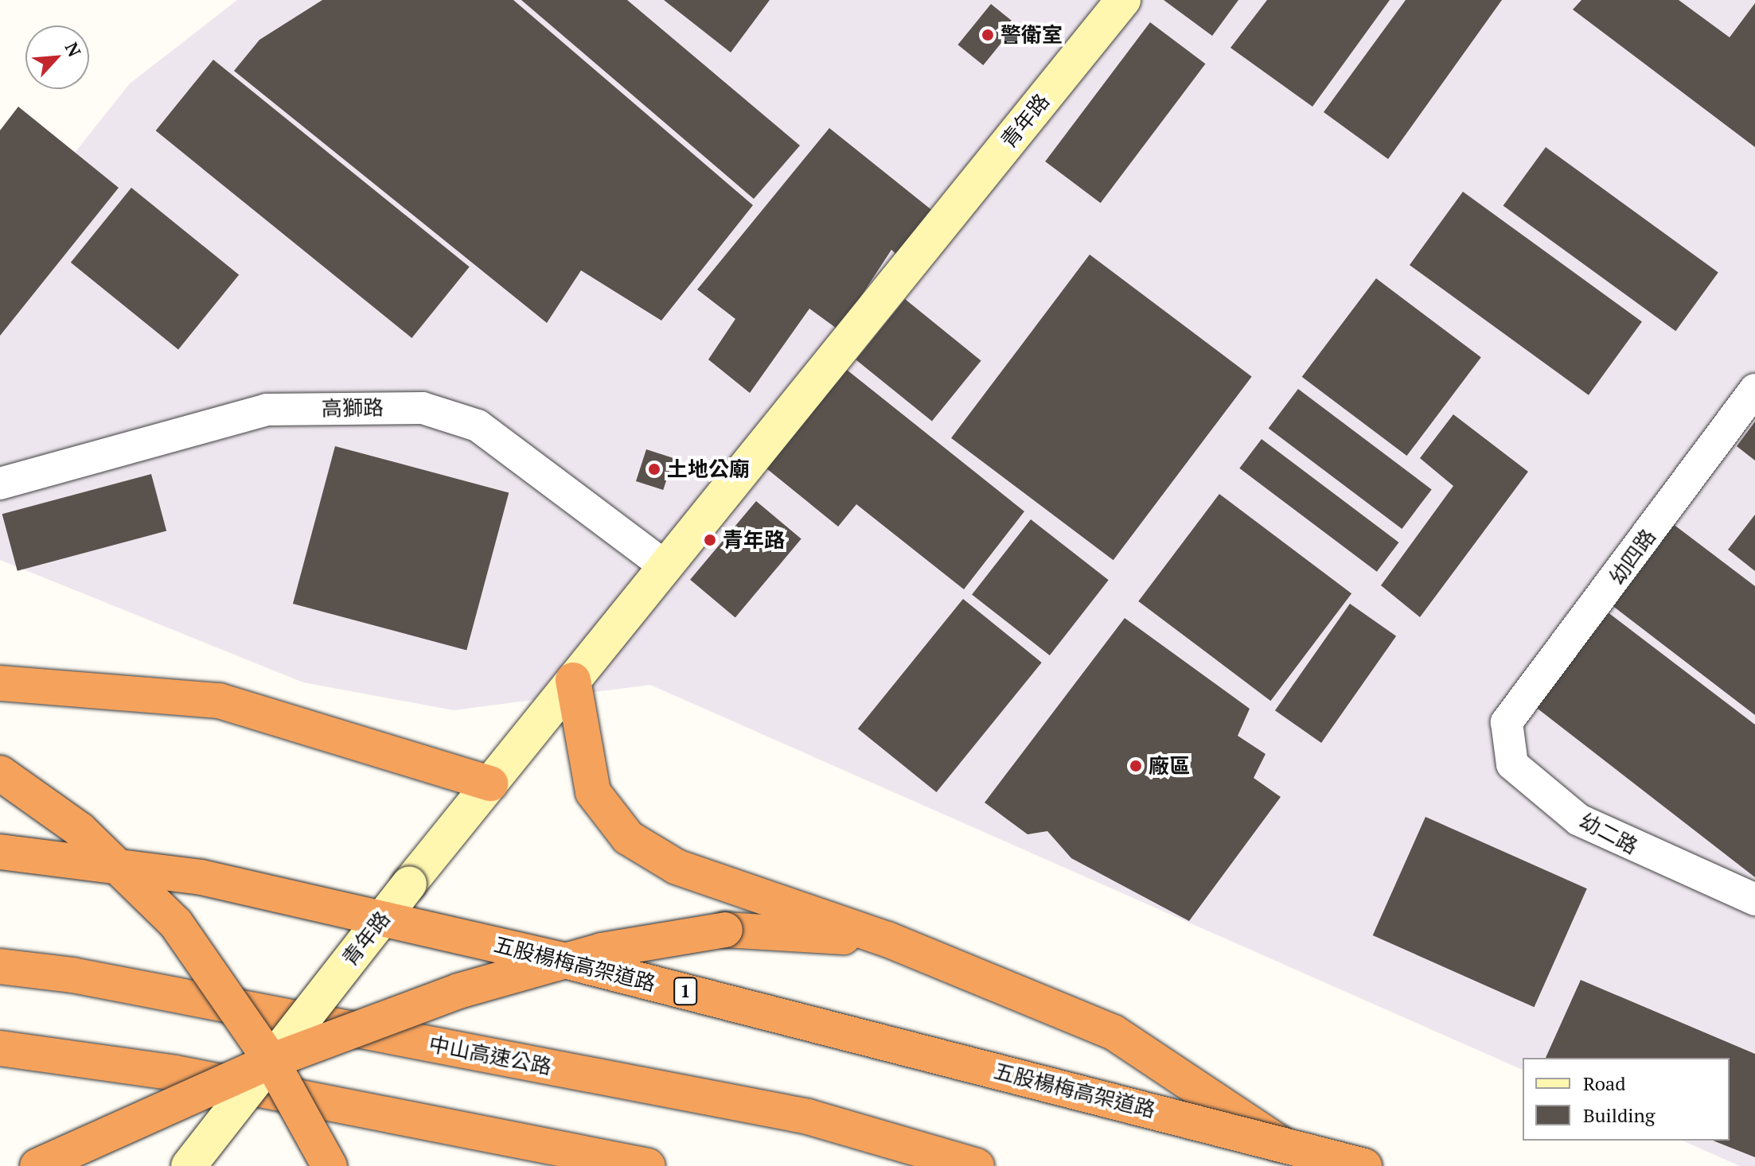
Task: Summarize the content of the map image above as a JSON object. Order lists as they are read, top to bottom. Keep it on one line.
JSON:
{"streets":{"highway":["五股楊梅高架道路","1","中山高速公路"],"street":["青年路","高獅路","幼四路","幼二路"]},"crossings":[["青年路","高獅路"],["幼四路","幼二路"]],"places":["警衛室","土地公廟","青年路","廠區"],"legend":["Road","Building"],"north":"top right"}
